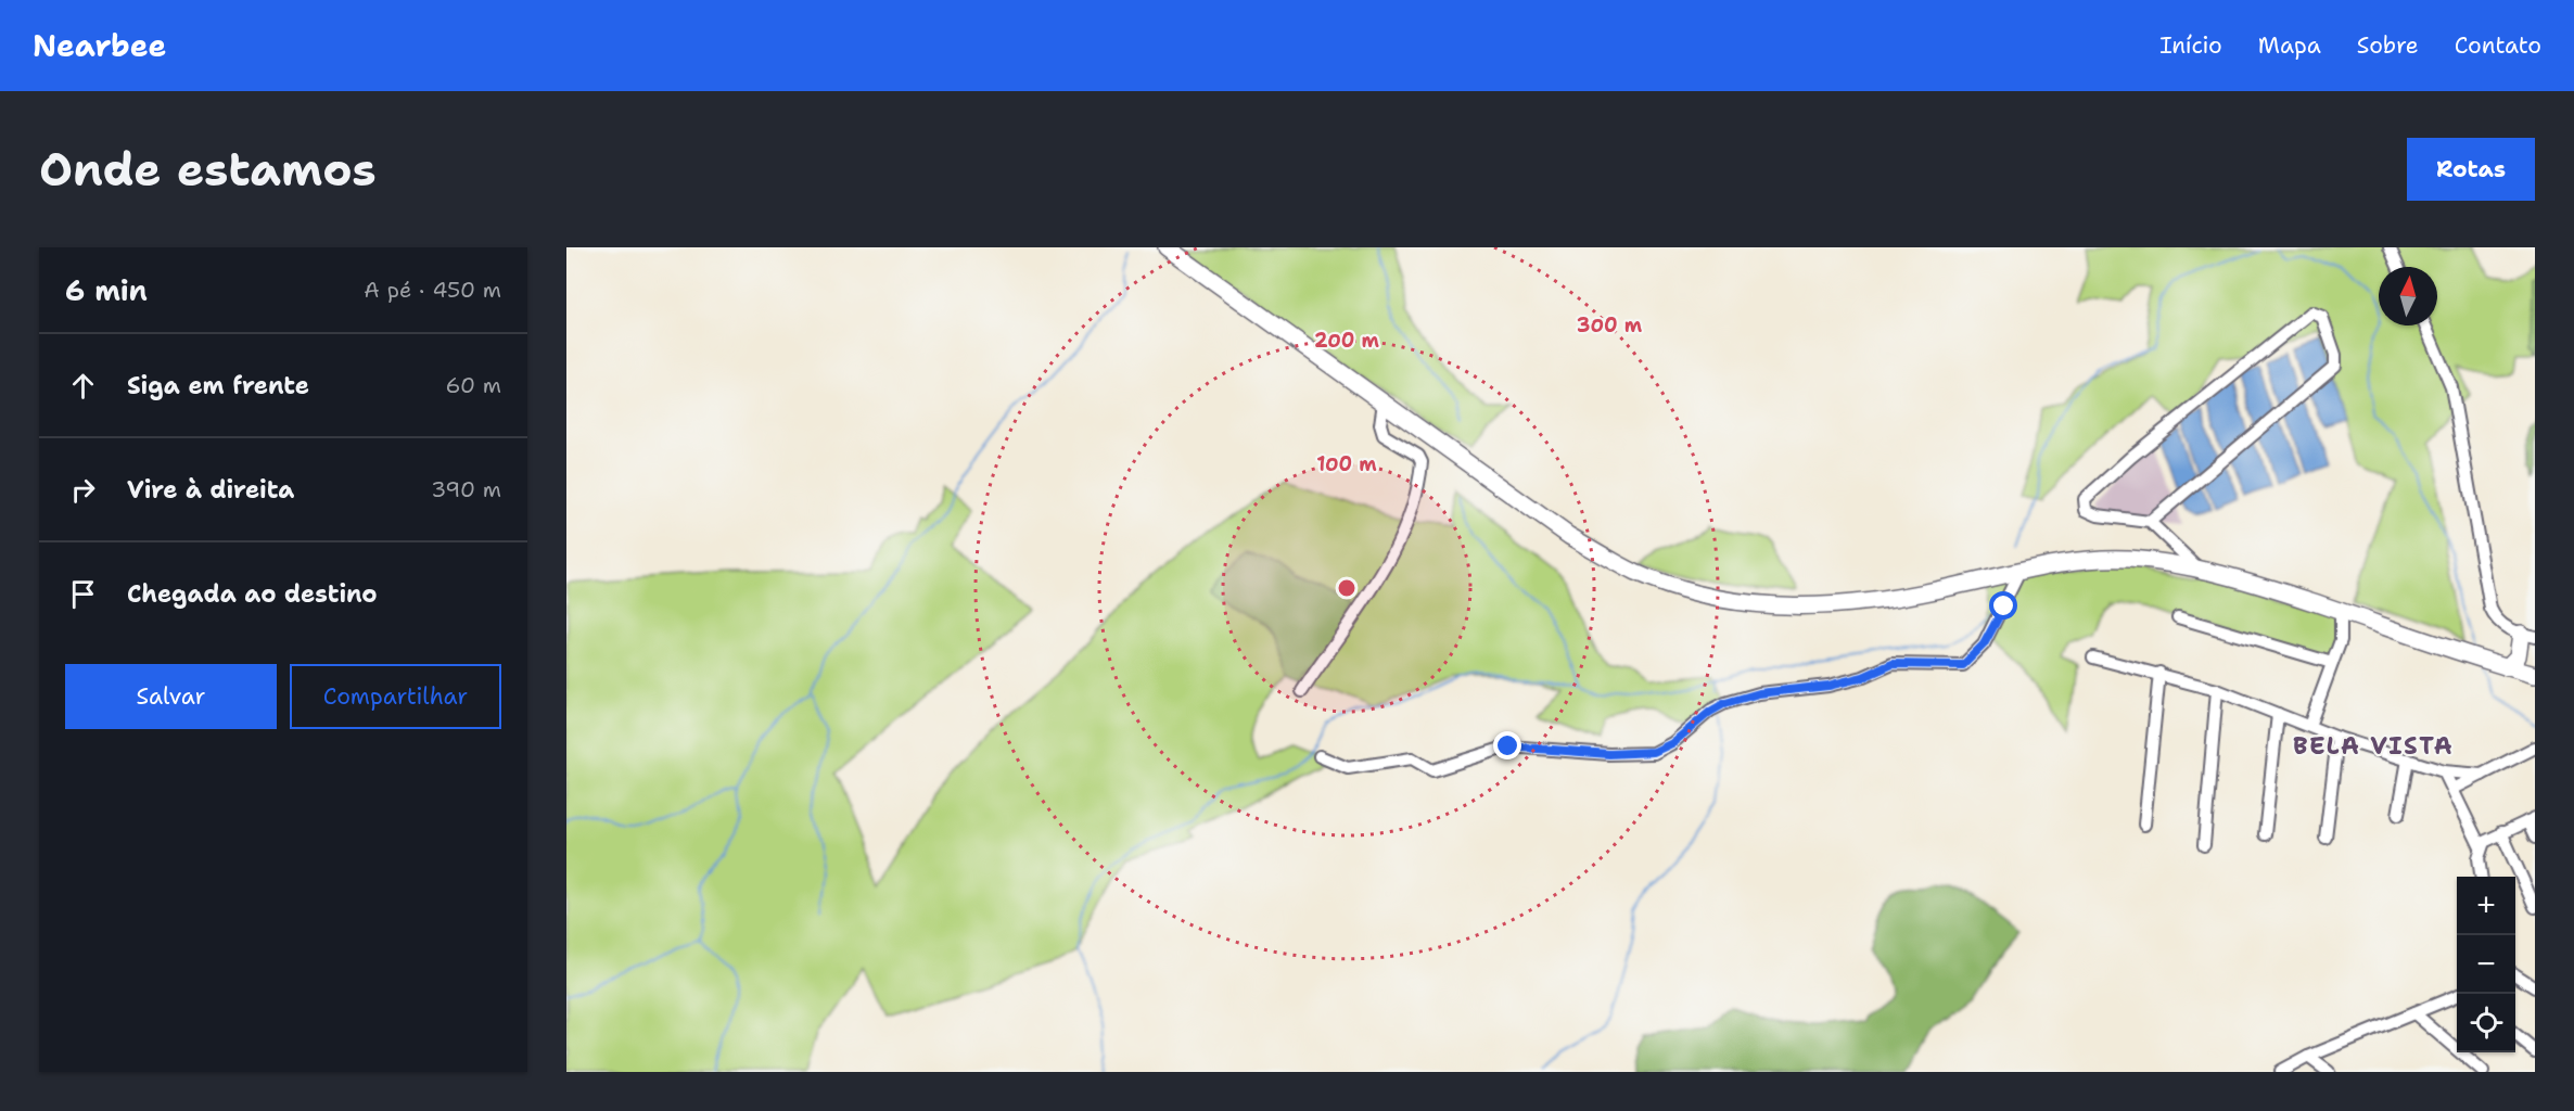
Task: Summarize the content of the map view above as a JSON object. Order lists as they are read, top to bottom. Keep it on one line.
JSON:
{"districts":["BELA VISTA"],"north":"top","page":{"header":"Nearbee","nav":["Início","Mapa","Sobre","Contato"],"buttons":["Rotas",["Salvar","Compartilhar"]],"title":"Onde estamos","heading":["6 min","A pé · 450 m"],"list":[["Siga em frente","60 m"],["Vire à direita","390 m"],"Chegada ao destino"],"map_buttons":["+","−"]},"rings":["300 m","200 m","100 m"]}
